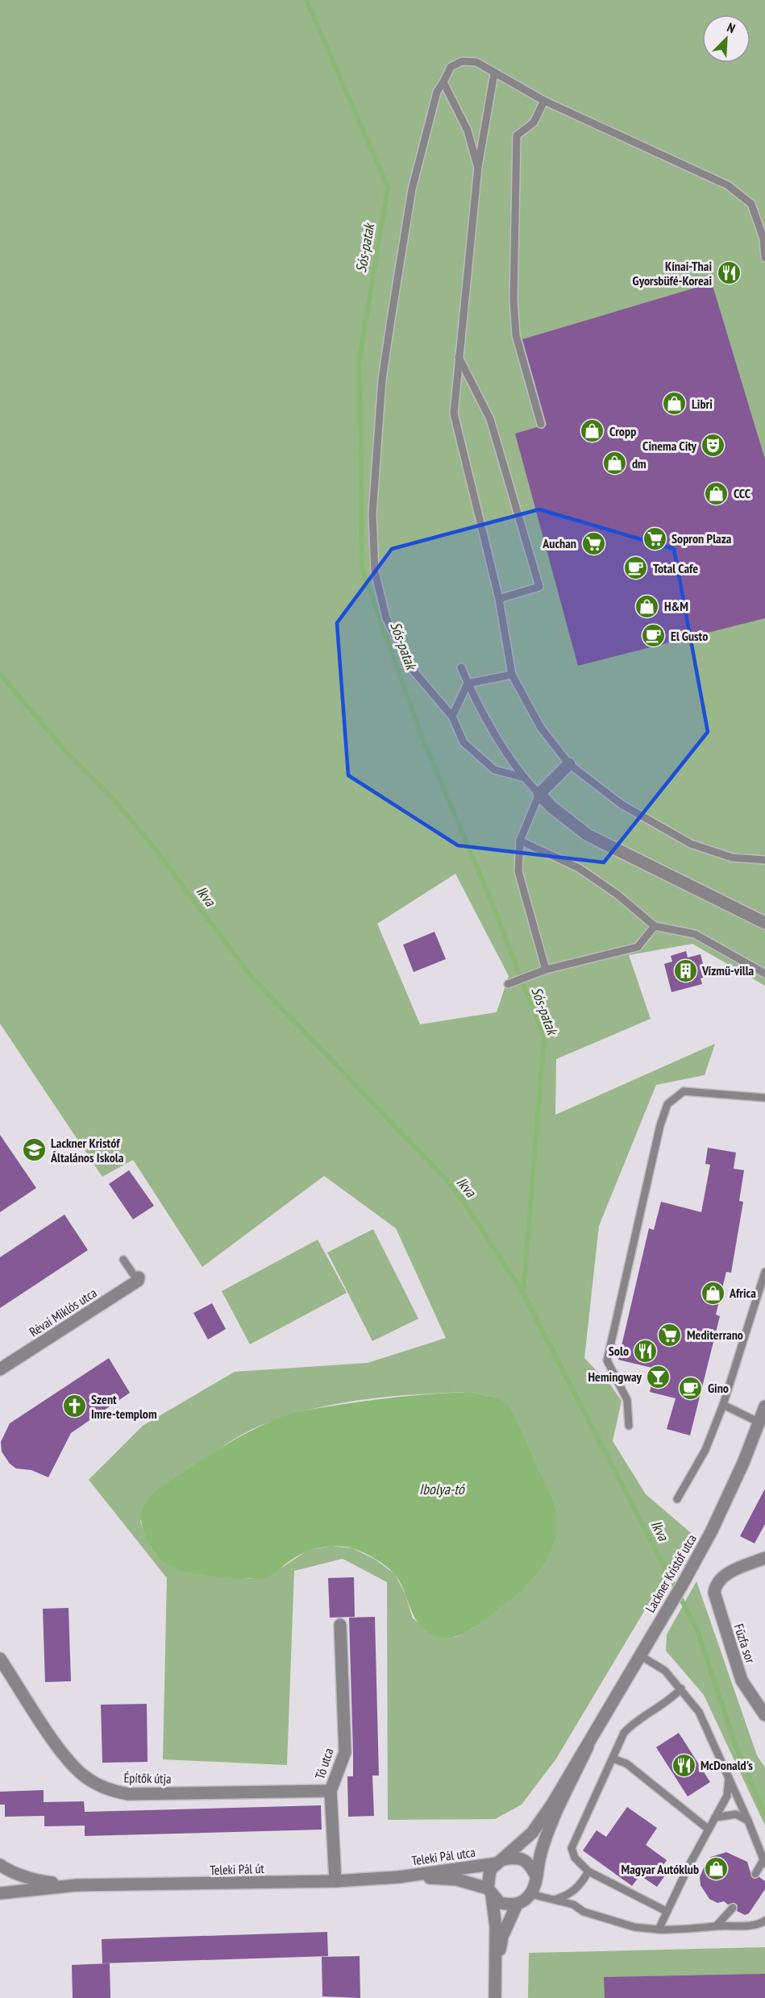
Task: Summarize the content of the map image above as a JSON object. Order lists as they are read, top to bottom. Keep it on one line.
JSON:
{"streets":{"street":["Révai Miklós utca","Lackner Kristóf utca","Fűzfa sor","Tó utca","Építők útja","Teleki Pál utca","Teleki Pál út"]},"crossings":[["Lackner Kristóf utca","Teleki Pál utca"],["Tó utca","Építők útja"],["Tó utca","Teleki Pál út"],["Teleki Pál utca","Teleki Pál út"]],"water":["Sós-patak","Ikva","Ibolya-tó"],"places":{"restaurant":["Kínai-Thai Gyorsbüfé-Koreai","Solo","McDonald's"],"shop":["Libri","Cropp","dm","CCC","H&M","Africa","Magyar Autóklub"],"theatre":["Cinema City"],"supermarket":["Sopron Plaza","Auchan","Mediterrano"],"cafe":["Total Cafe","El Gusto","Gino"],"building":["Vízmű-villa"],"school or university":["Lackner Kristóf Általános Iskola"],"bar":["Hemingway"],"church":["Szent Imre-templom"]},"north":"top right"}
